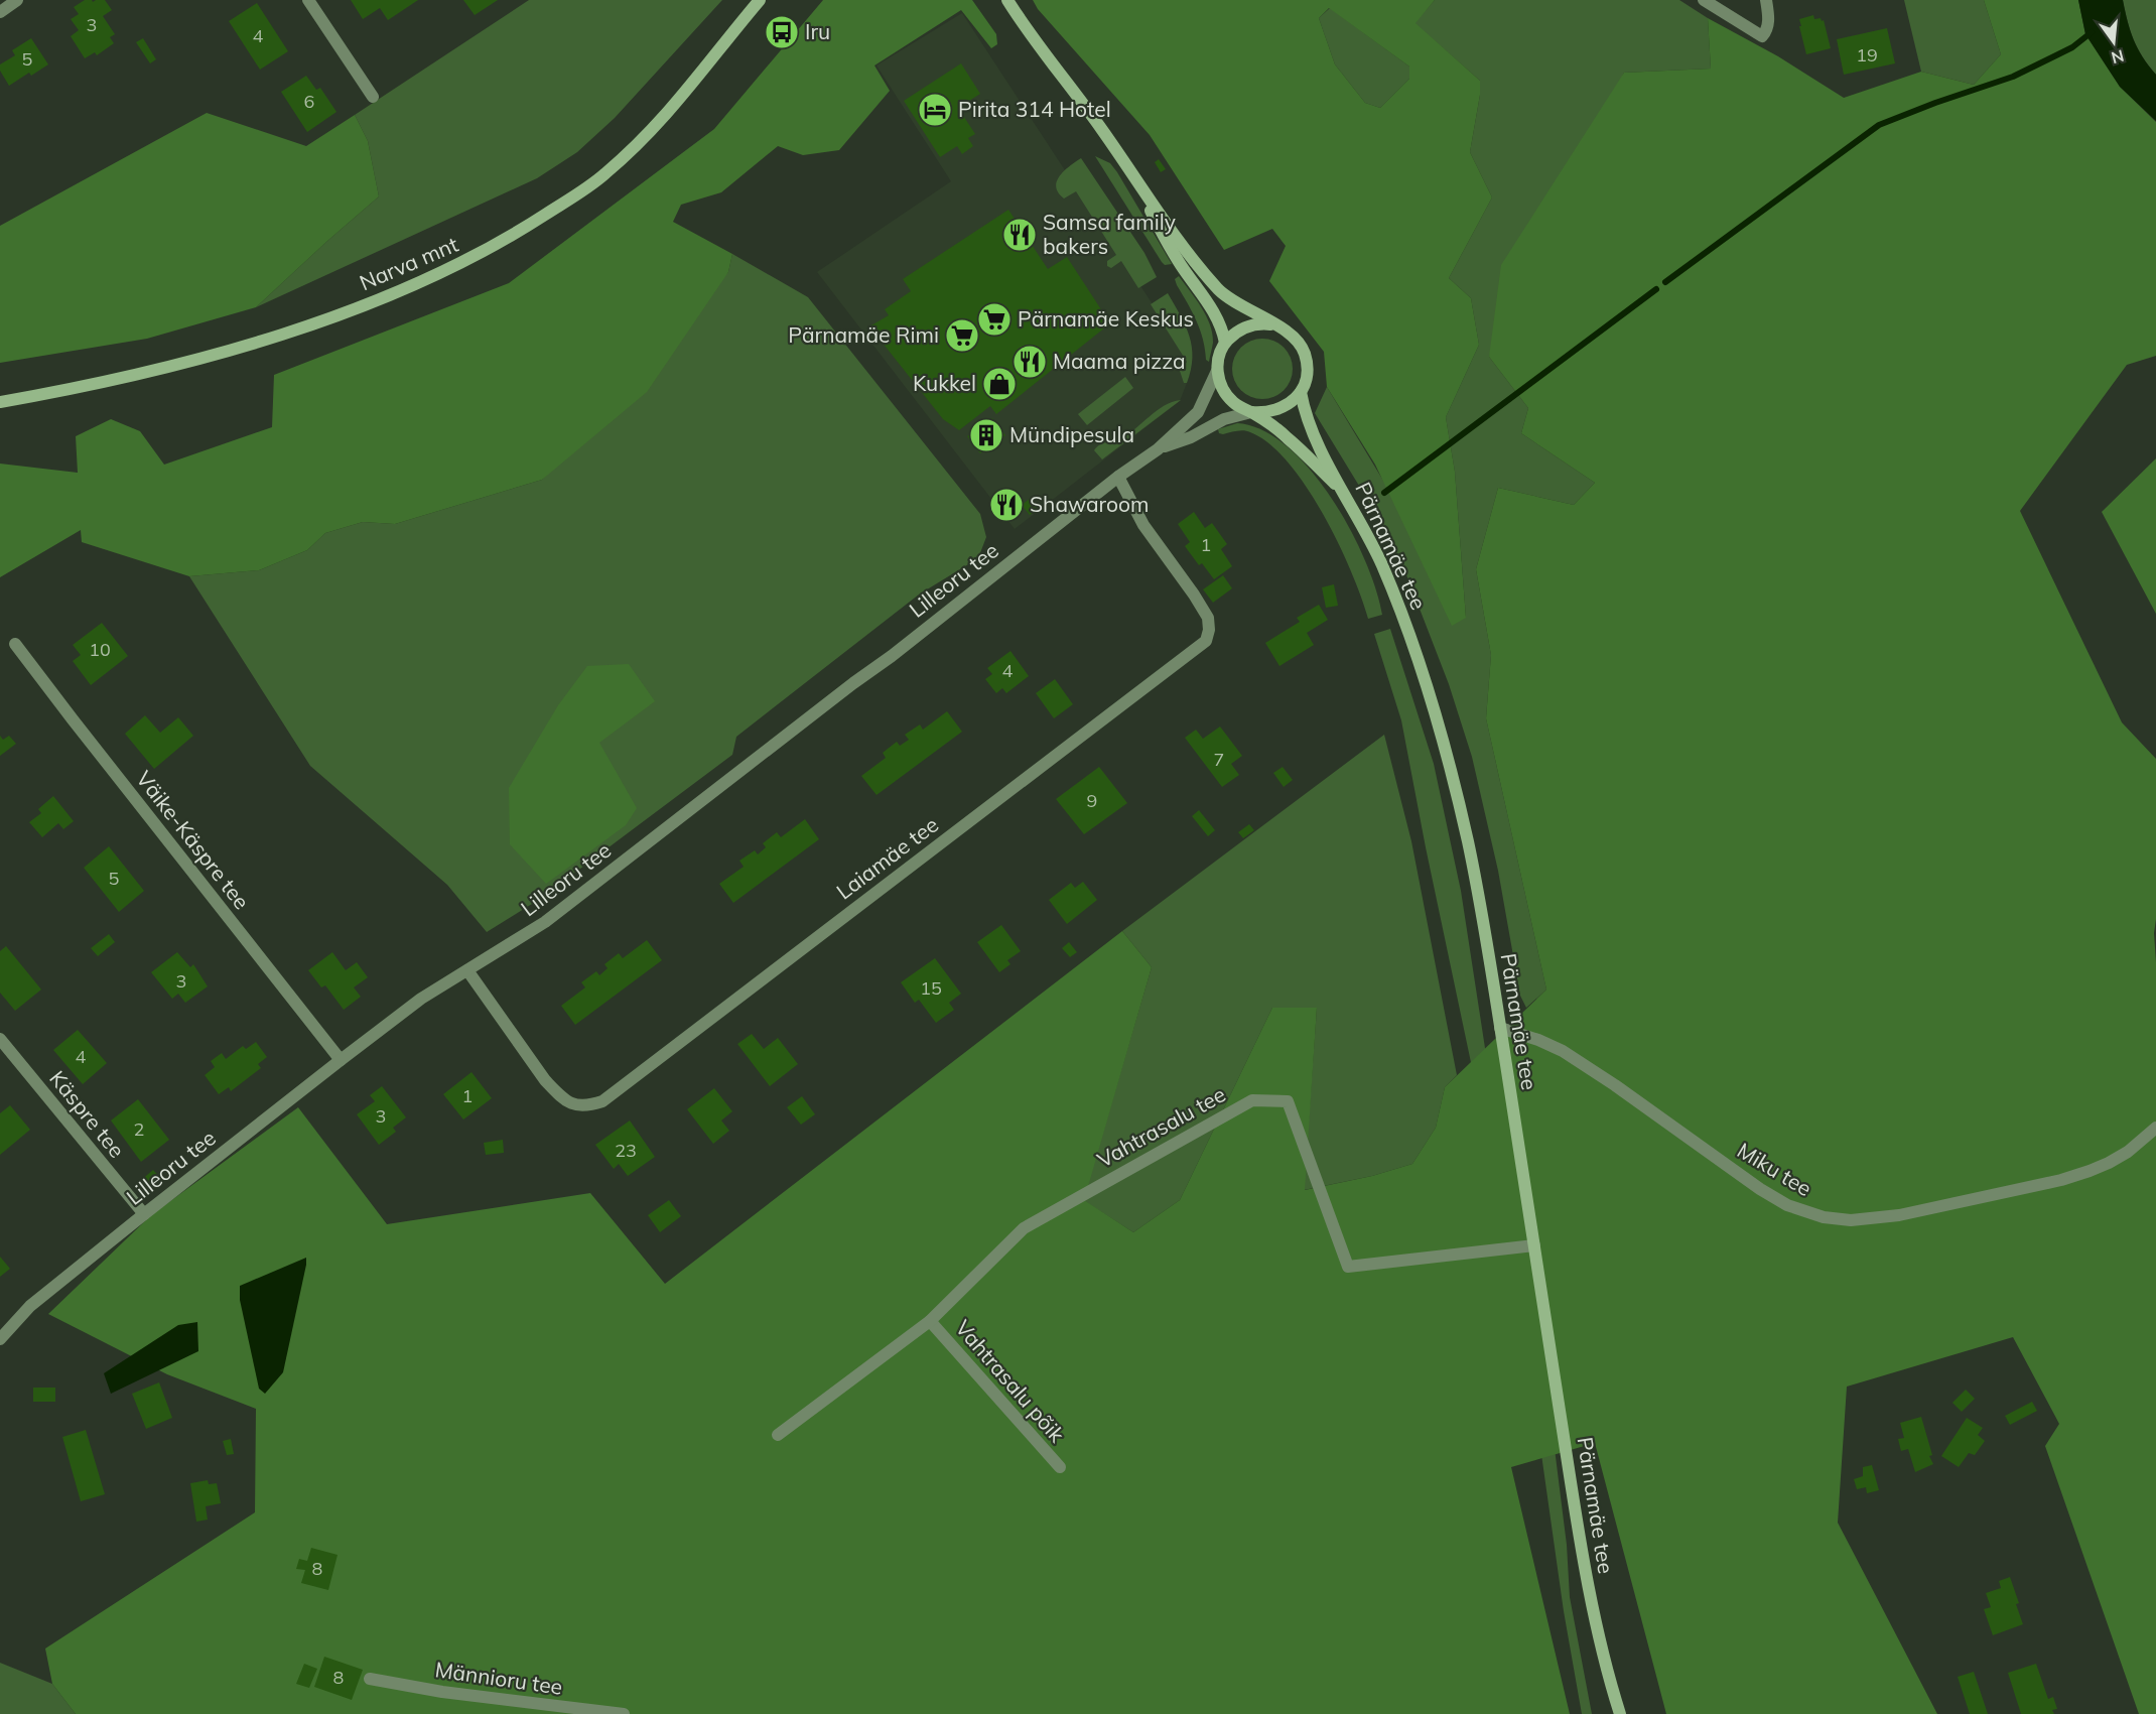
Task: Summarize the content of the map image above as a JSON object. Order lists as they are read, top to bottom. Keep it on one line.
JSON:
{"streets":{"main road":["Narva mnt","Pärnamäe tee"],"street":["Lilleoru tee","Väike-Käspre tee","Laiamäe tee","Käspre tee","Vahtrasalu tee","Miku tee","Vahtrasalu põik","Männioru tee"]},"crossings":[["Pärnamäe tee","Lilleoru tee"],["Pärnamäe tee","Vahtrasalu tee"],["Pärnamäe tee","Miku tee"],["Lilleoru tee","Väike-Käspre tee"],["Lilleoru tee","Laiamäe tee"],["Lilleoru tee","Käspre tee"],["Vahtrasalu tee","Vahtrasalu põik"]],"places":{"bus stop":["Iru"],"hotel":["Pirita 314 Hotel"],"restaurant":["Samsa family bakers","Maama pizza","Shawaroom"],"supermarket":["Pärnamäe Keskus","Pärnamäe Rimi"],"shop":["Kukkel"],"building":["Mündipesula"]},"house_numbers":["3","4","19","5","6","1","10","4","7","9","5","3","15","4","1","3","2","23","8","8"],"north":"bottom"}
